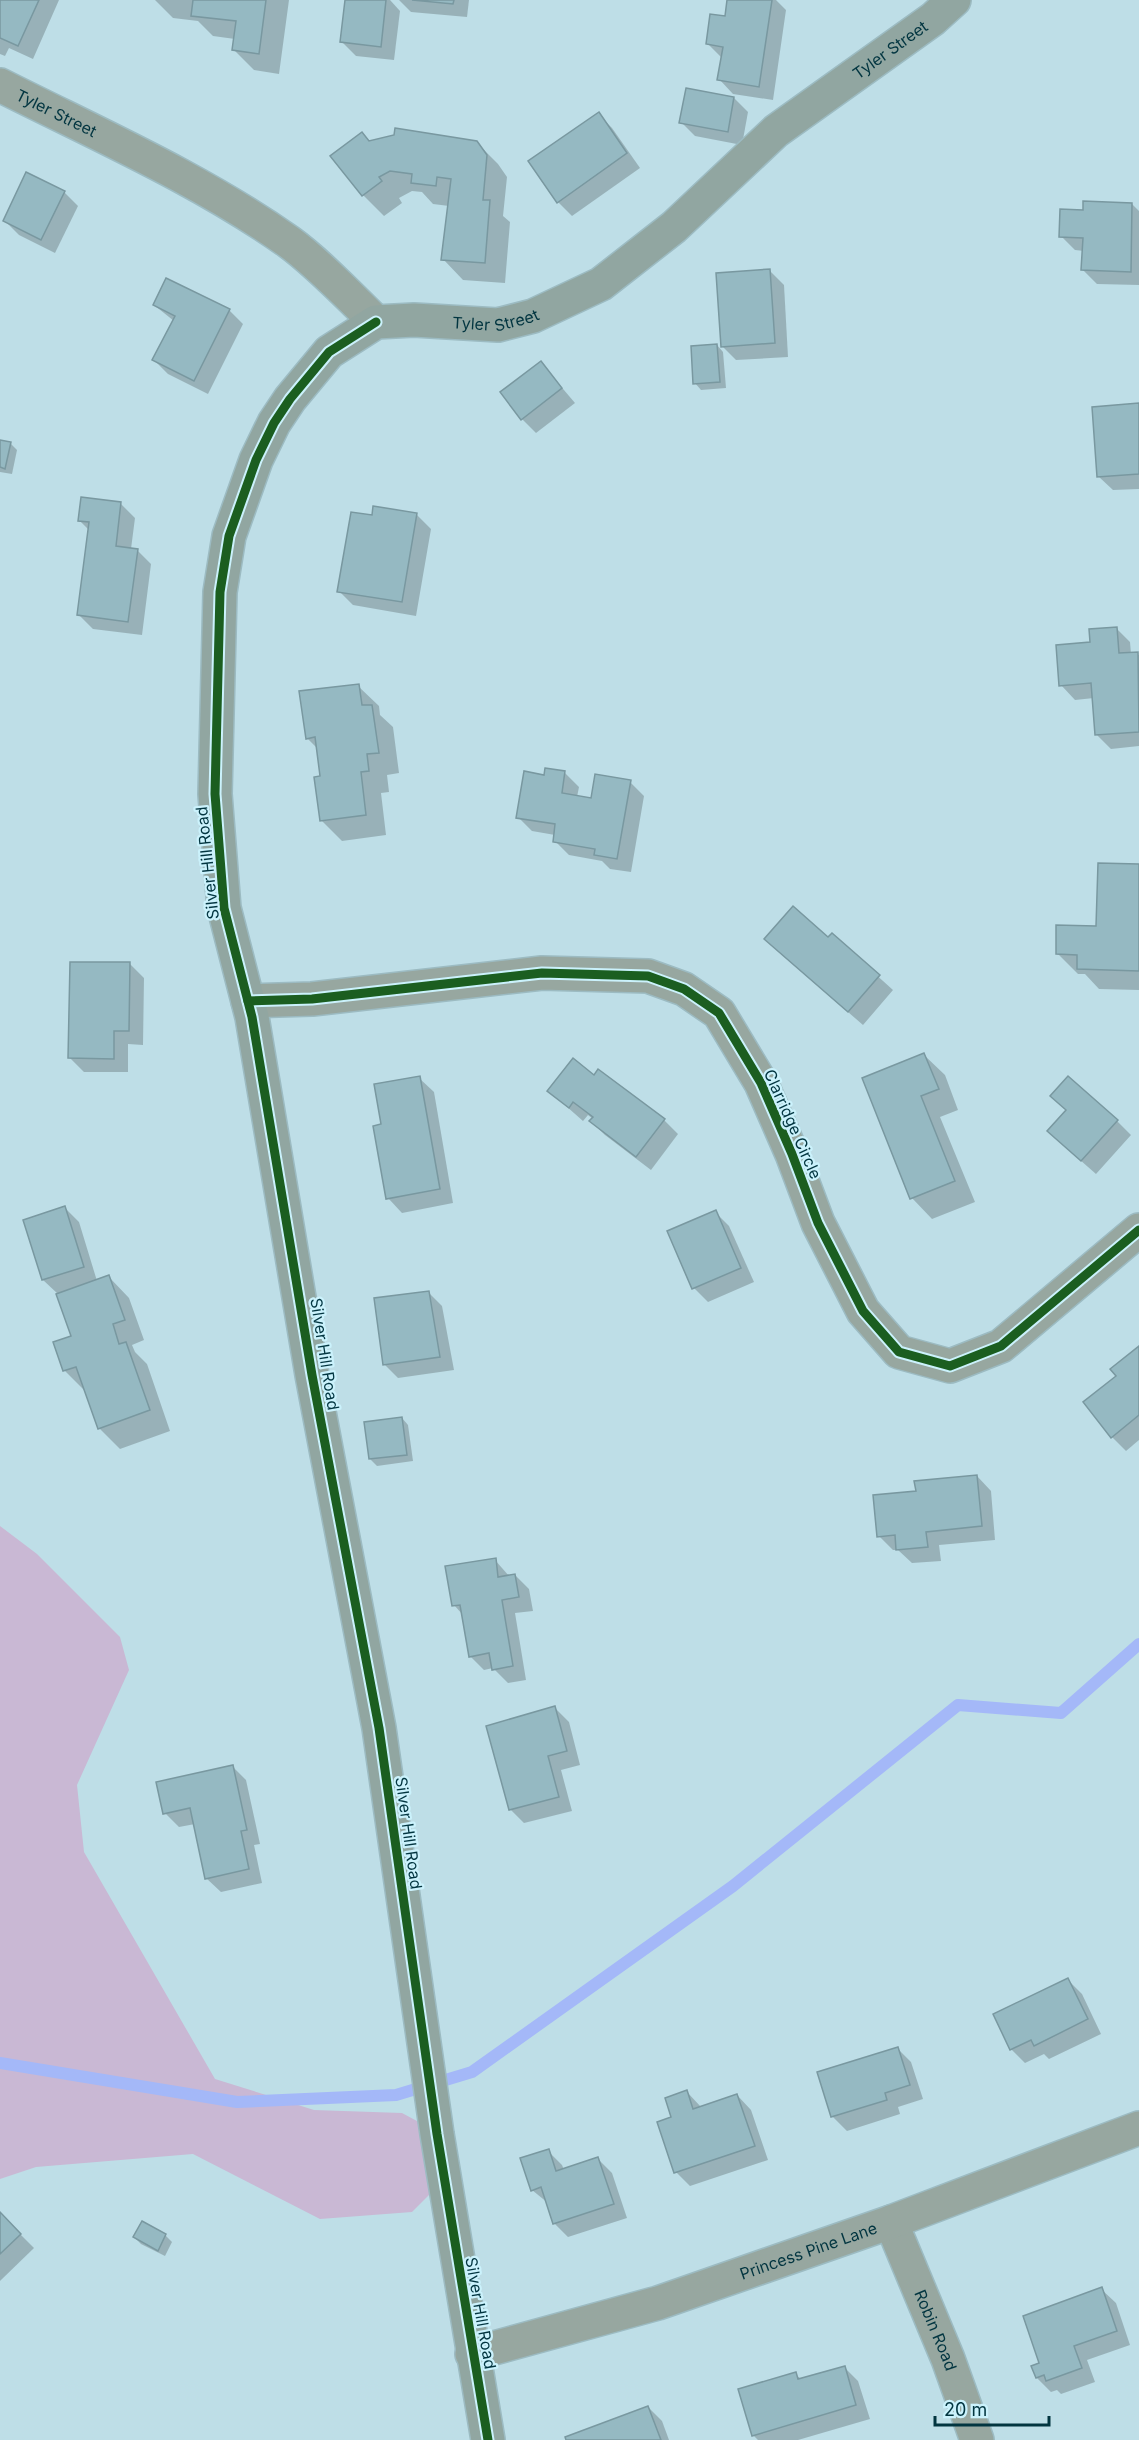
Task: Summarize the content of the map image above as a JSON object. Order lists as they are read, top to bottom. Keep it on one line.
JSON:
{"streets":{"street":["Tyler Street","Silver Hill Road","Clarridge Circle","Princess Pine Lane","Robin Road"]},"crossings":[["Tyler Street","Silver Hill Road"],["Silver Hill Road","Clarridge Circle"],["Silver Hill Road","Princess Pine Lane"],["Princess Pine Lane","Robin Road"]],"scale_bar":"20 m"}
